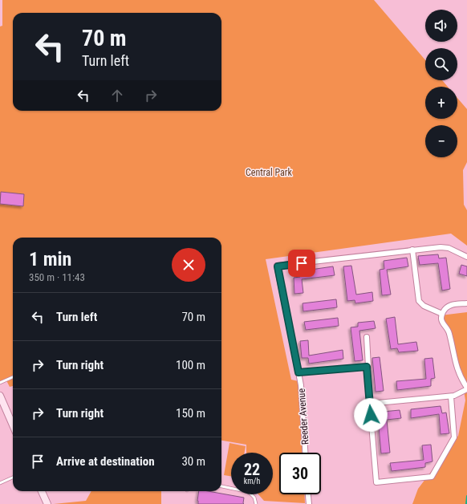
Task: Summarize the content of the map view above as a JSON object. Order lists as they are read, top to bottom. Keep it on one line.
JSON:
{"streets":{"street":["Reeder Avenue"]},"parks":["Central Park"],"page":{"map_buttons":["+","−"],"turn":["70 m","Turn left"],"heading":["1 min","350 m · 11:43"],"list":[{"name":"Turn left","value":"70 m"},{"name":"Turn right","value":"100 m"},{"name":"Turn right","value":"150 m"},{"name":"Arrive at destination","value":"30 m"}],"speed":"22 km/h","limit":"30"}}
